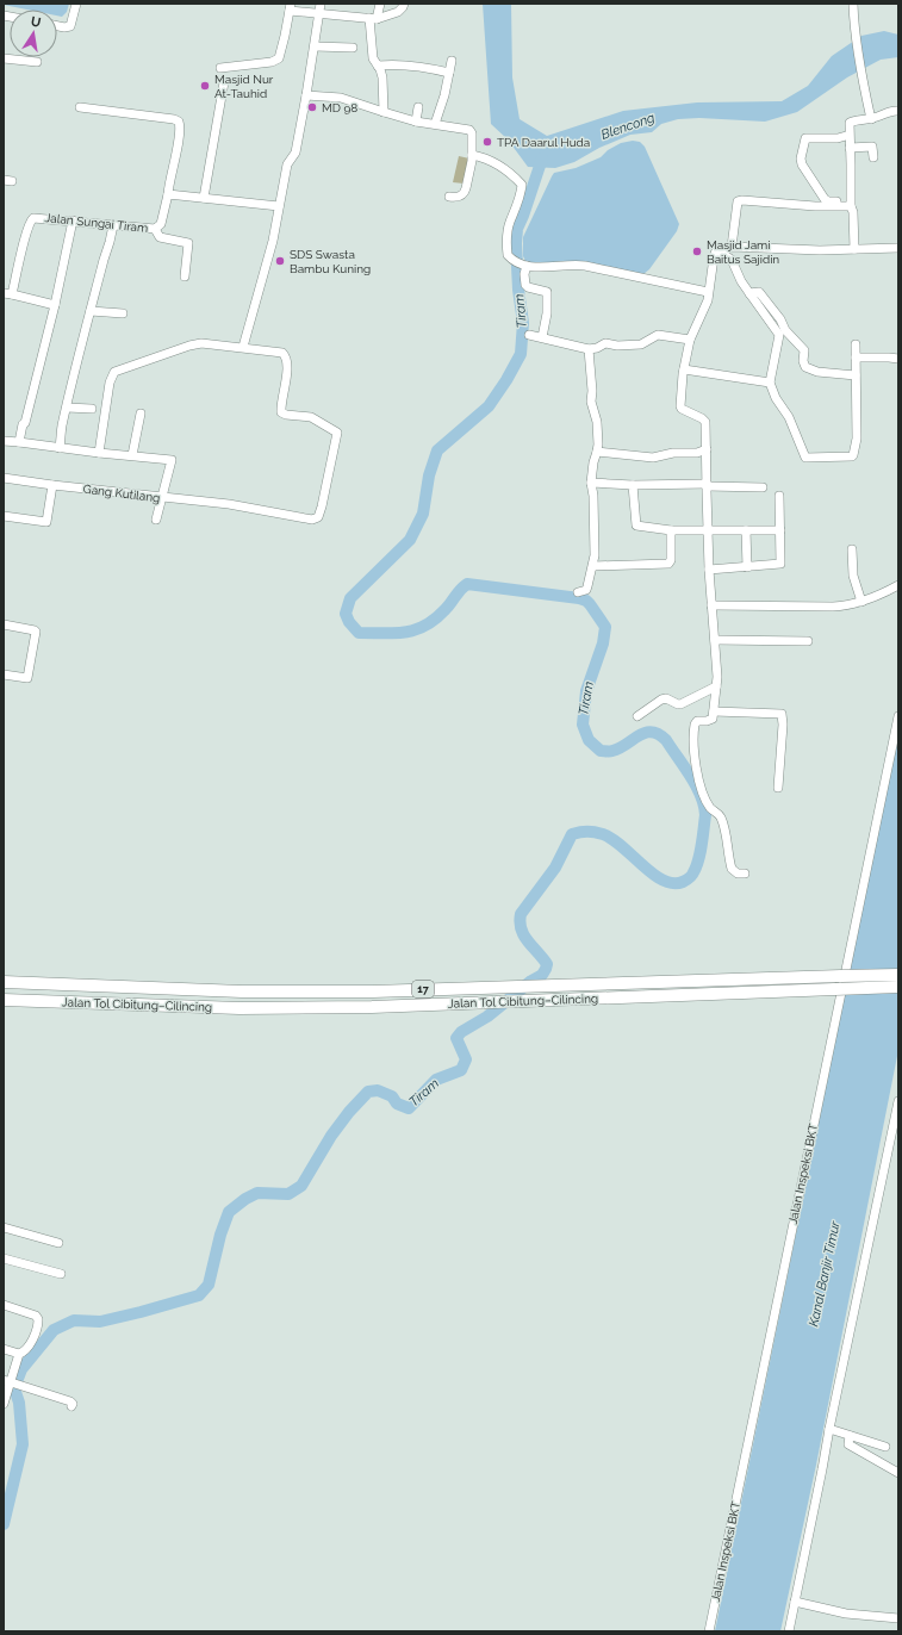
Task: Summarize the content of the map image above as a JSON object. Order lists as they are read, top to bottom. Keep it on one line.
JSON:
{"streets":{"highway":["17","Jalan Tol Cibitung–Cilincing"],"street":["Jalan Sungai Tiram","Gang Kutilang","Jalan Inspeksi BKT"]},"water":["Blencong","Tiram","Kanal Banjir Timur"],"places":["Masjid Nur At-Tauhid","MD 98","TPA Daarul Huda","Masjid Jami Baitus Sajidin","SDS Swasta Bambu Kuning"],"north":"top"}
